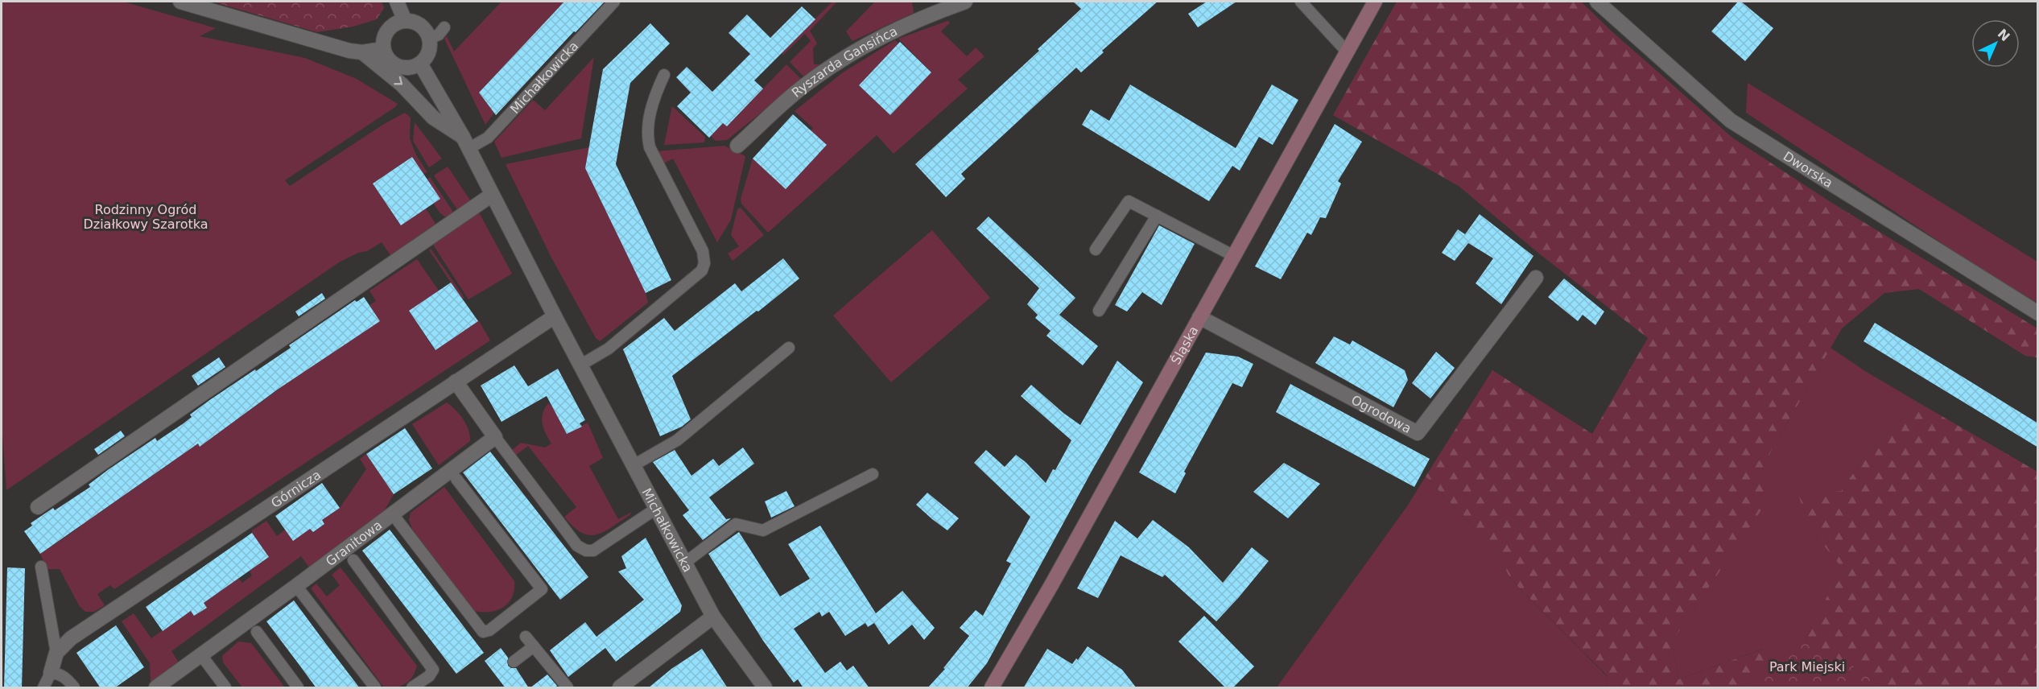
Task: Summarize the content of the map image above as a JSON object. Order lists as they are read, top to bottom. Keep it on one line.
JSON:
{"streets":{"main road":["Śląska"],"street":["Ryszarda Gansińca","Michałkowicka","Dworska","Ogrodowa","Górnicza","Granitowa"]},"crossings":[["Michałkowicka","Górnicza"],["Śląska","Ogrodowa"]],"parks":["Rodzinny Ogród Działkowy Szarotka","Park Miejski"],"north":"top right"}
